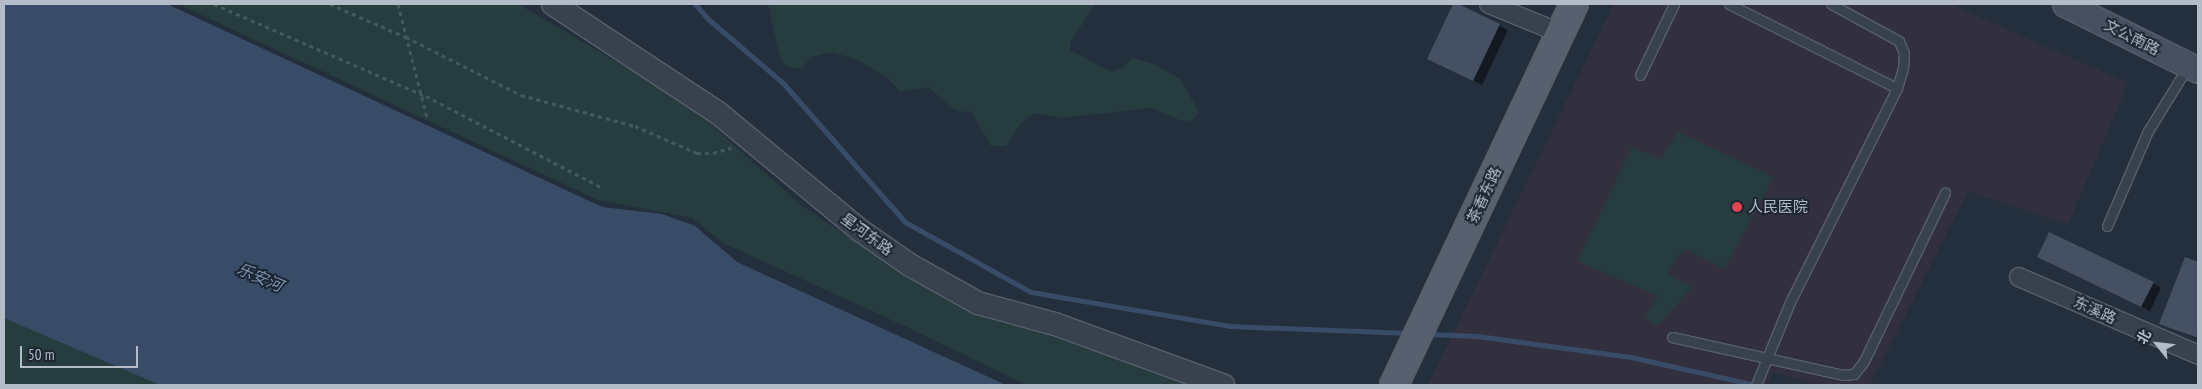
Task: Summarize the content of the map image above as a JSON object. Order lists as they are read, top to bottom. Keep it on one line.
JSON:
{"streets":{"main road":["文公南路","茶香东路"],"street":["星河东路","东溪路"]},"water":["乐安河"],"places":["人民医院"],"scale_bar":"50 m","north":"top left"}
